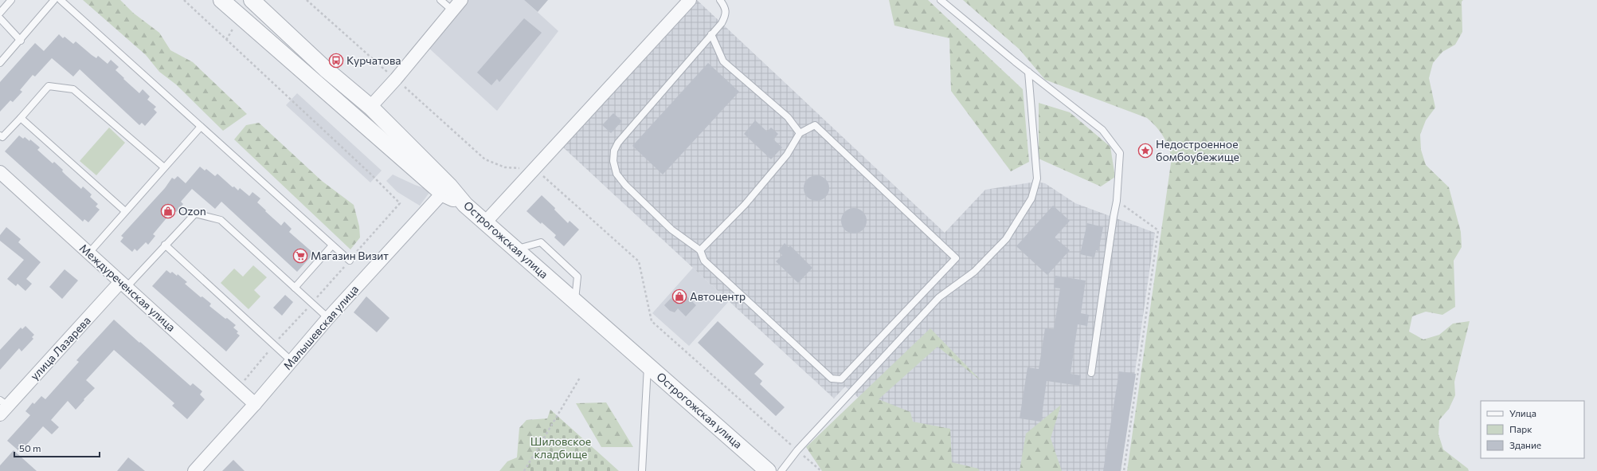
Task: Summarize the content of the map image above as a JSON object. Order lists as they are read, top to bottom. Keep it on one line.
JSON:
{"streets":{"street":["Острогожская улица","Междуреченская улица","Малышевская улица","улица Лазарева"]},"crossings":[["Острогожская улица","Малышевская улица"],["Междуреченская улица","Малышевская улица"],["Междуреченская улица","улица Лазарева"]],"parks":["Шиловское кладбище"],"places":{"bus stop":["Курчатова"],"place":["Недостроенное бомбоубежище"],"shop":["Ozon","Автоцентр"],"supermarket":["Магазин Визит"]},"legend":["Улица","Парк","Здание"],"scale_bar":"50 m"}
